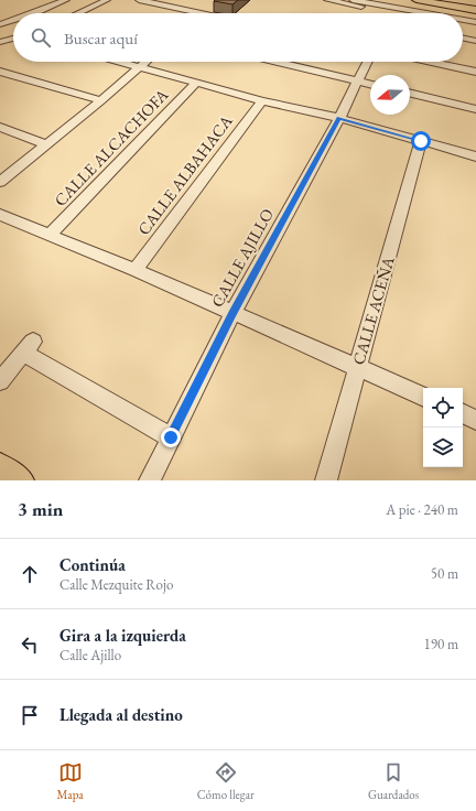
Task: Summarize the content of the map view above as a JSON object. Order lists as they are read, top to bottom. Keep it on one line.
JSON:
{"streets":{"street":["CALLE ALCACHOFA","CALLE ALBAHACA","CALLE AJILLO","CALLE ACEÑA"]},"north":"left","page":{"search":"Buscar aquí","heading":["3 min","A pie · 240 m"],"list":[["Continúa","Calle Mezquite Rojo","50 m"],["Gira a la izquierda","Calle Ajillo","190 m"],"Llegada al destino"],"nav":["Mapa","Cómo llegar","Guardados"]}}
